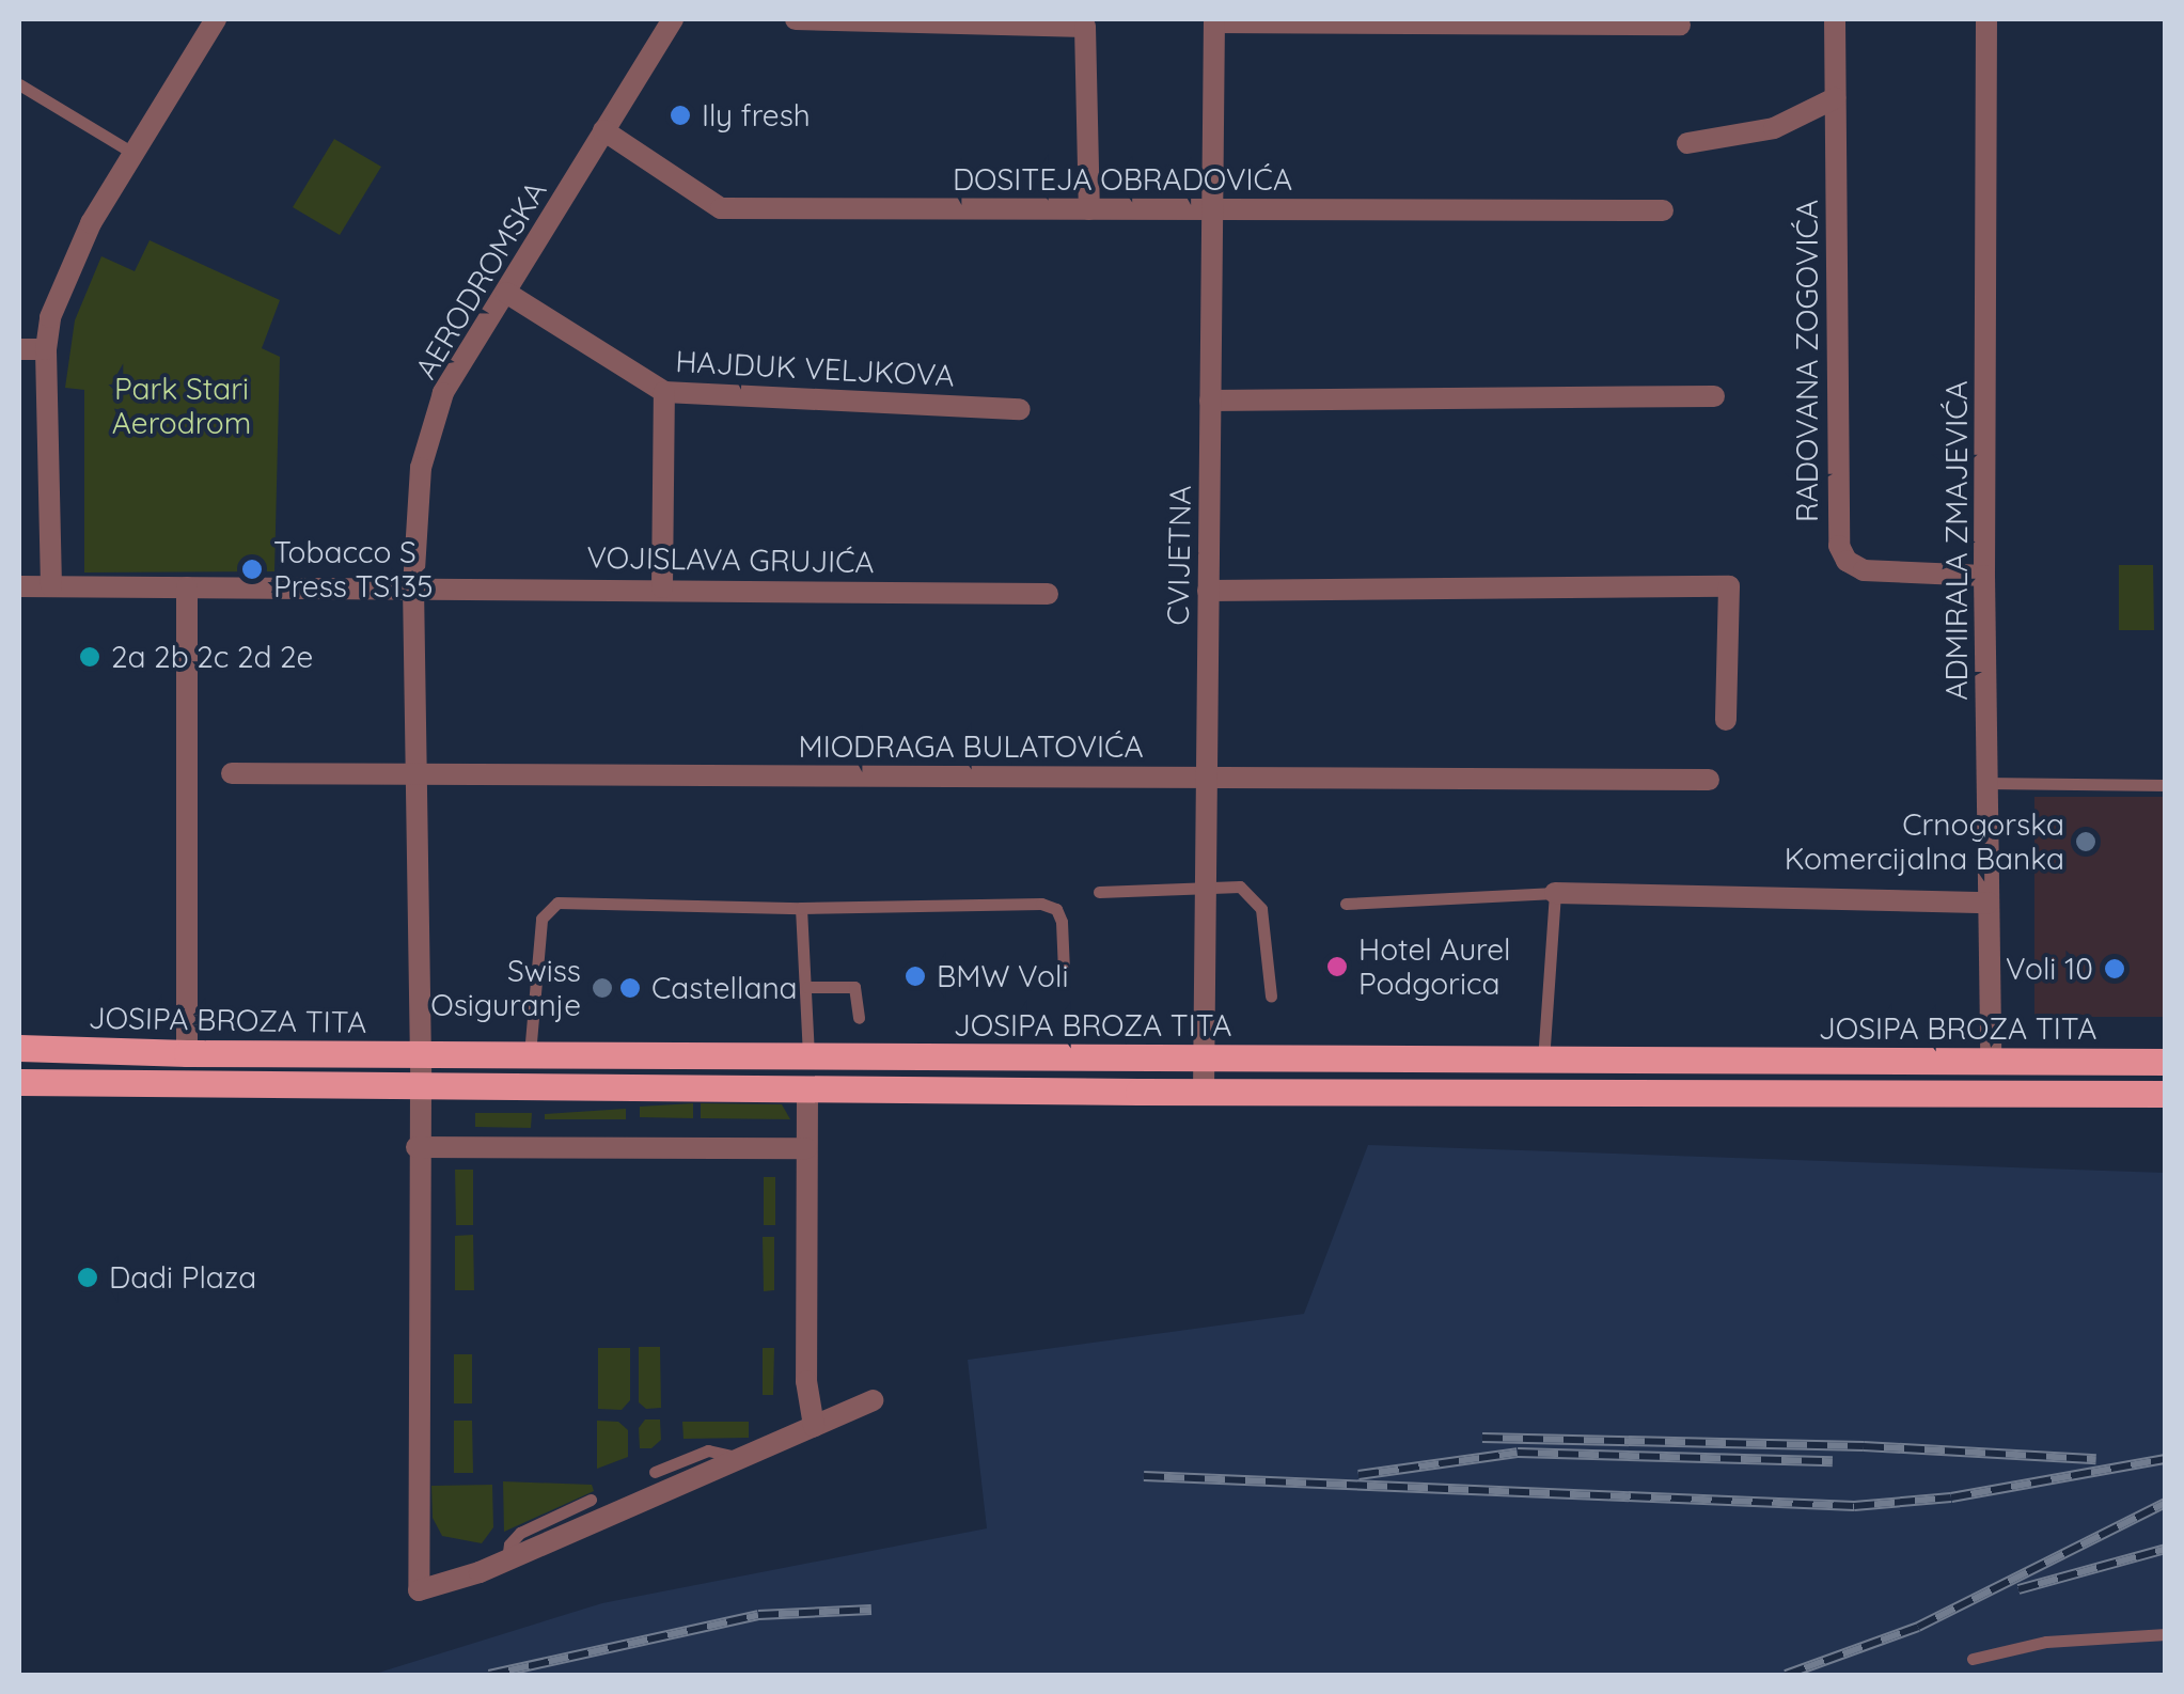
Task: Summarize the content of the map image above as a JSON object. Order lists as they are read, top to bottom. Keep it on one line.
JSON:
{"streets":{"main road":["JOSIPA BROZA TITA"],"street":["DOSITEJA OBRADOVIĆA","AERODROMSKA","RADOVANA ZOGOVIĆA","HAJDUK VELJKOVA","ADMIRALA ZMAJEVIĆA","CVIJETNA","VOJISLAVA GRUJIĆA","MIODRAGA BULATOVIĆA"]},"crossings":[["DOSITEJA OBRADOVIĆA","AERODROMSKA"],["DOSITEJA OBRADOVIĆA","CVIJETNA"],["AERODROMSKA","HAJDUK VELJKOVA"],["AERODROMSKA","VOJISLAVA GRUJIĆA"],["AERODROMSKA","MIODRAGA BULATOVIĆA"],["AERODROMSKA","JOSIPA BROZA TITA"],["RADOVANA ZOGOVIĆA","ADMIRALA ZMAJEVIĆA"],["ADMIRALA ZMAJEVIĆA","JOSIPA BROZA TITA"],["CVIJETNA","MIODRAGA BULATOVIĆA"],["CVIJETNA","JOSIPA BROZA TITA"]],"parks":["Park Stari Aerodrom"],"places":["Ily fresh","Tobacco S Press TS135","2a 2b 2c 2d 2e","Crnogorska Komercijalna Banka","Hotel Aurel Podgorica","Voli 10","BMW Voli","Swiss Osiguranje","Castellana","Dadi Plaza"]}
